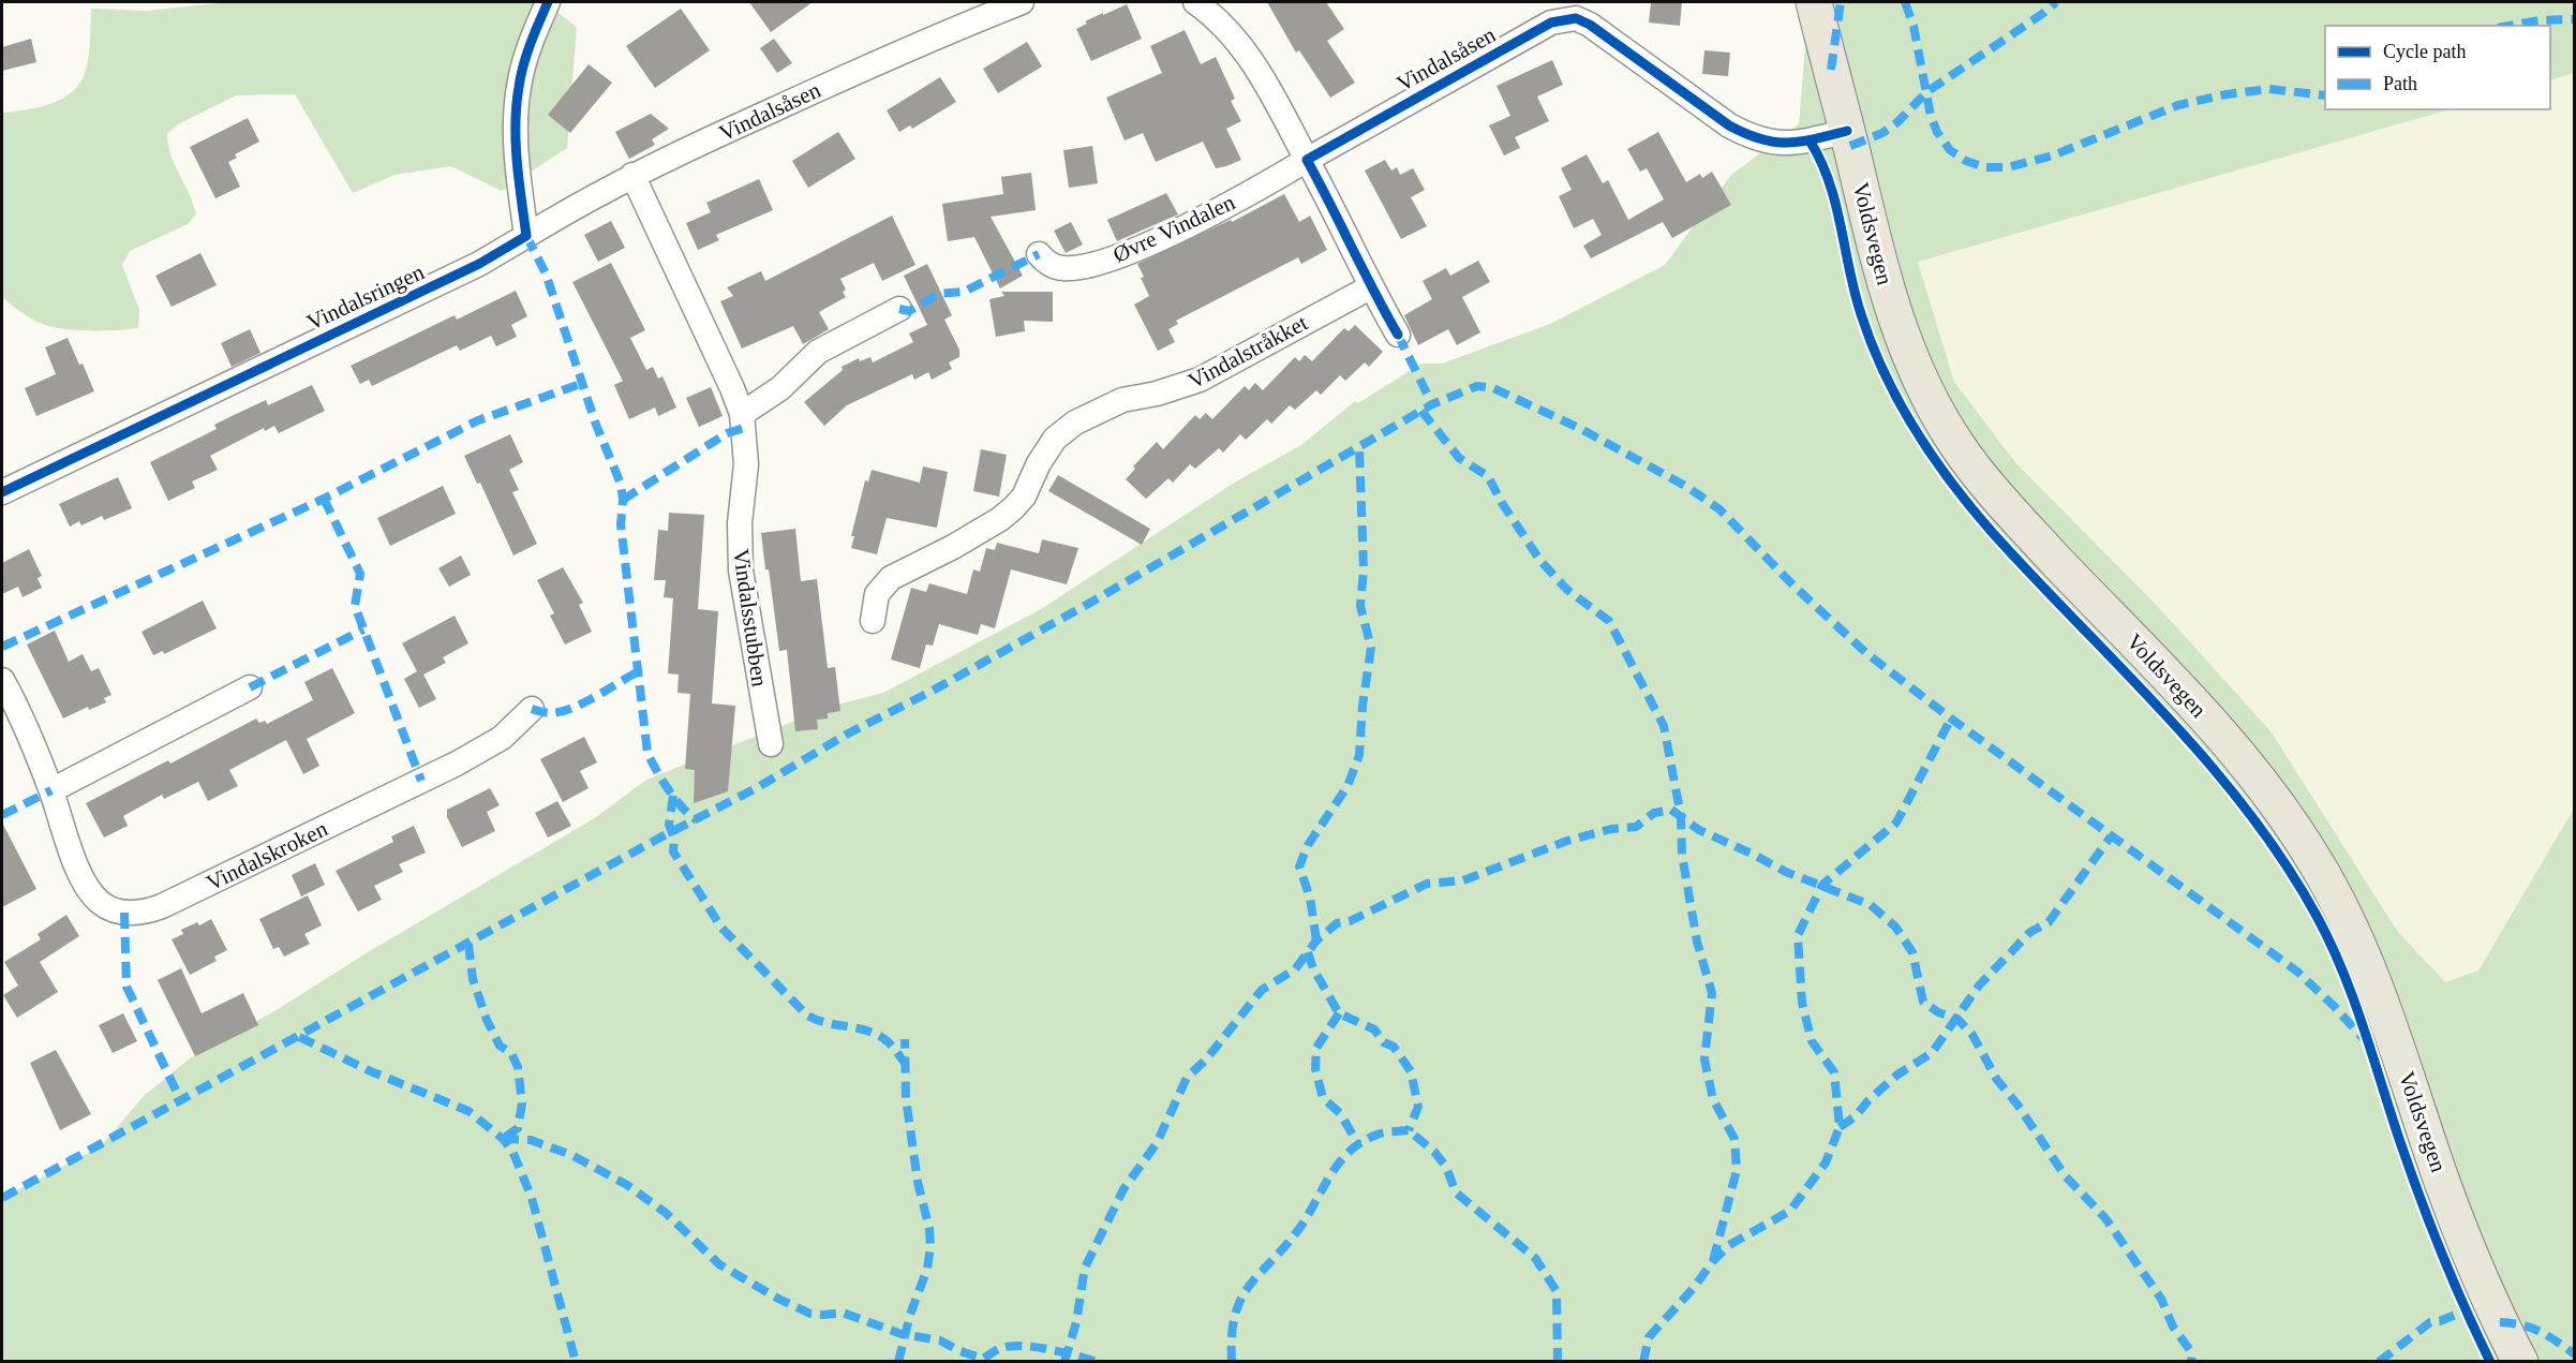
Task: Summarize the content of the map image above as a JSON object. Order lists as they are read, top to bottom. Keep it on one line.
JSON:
{"streets":{"highway":["Voldsvegen"],"street":["Vindalsåsen","Øvre Vindalen","Vindalsringen","Vindalstråkket","Vindalsstubben","Vindalskroken"]},"crossings":[["Vindalsåsen","Øvre Vindalen"],["Vindalsåsen","Voldsvegen"],["Vindalsåsen","Vindalsringen"],["Vindalsåsen","Vindalsstubben"]],"legend":["Cycle path","Path"]}
